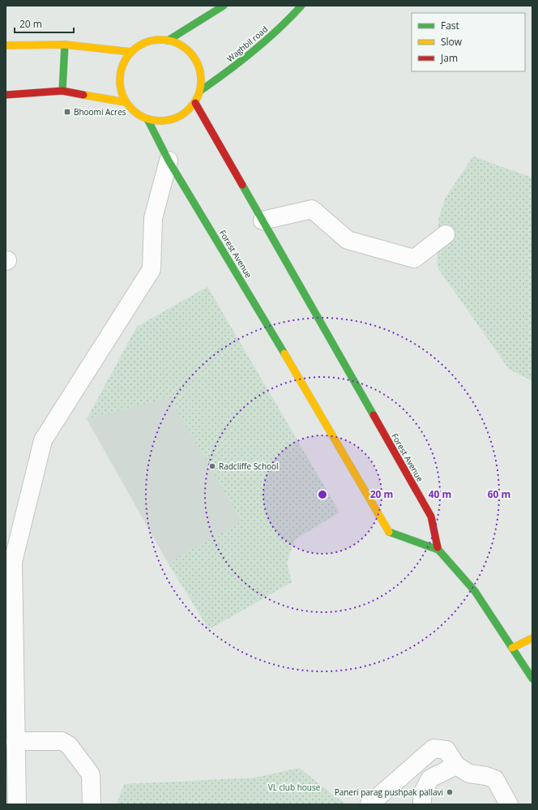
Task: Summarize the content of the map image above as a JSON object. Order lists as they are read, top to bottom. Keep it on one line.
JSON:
{"streets":{"street":["Waghbil road","Forest Avenue"]},"crossings":[["Waghbil road","Forest Avenue"]],"parks":["VL club house"],"places":{"transit":["Bhoomi Acres"],"other":["Radcliffe School","Paneri parag pushpak pallavi"]},"legend":["Fast","Slow","Jam"],"scale_bar":"20 m","rings":["20 m","40 m","60 m"]}
